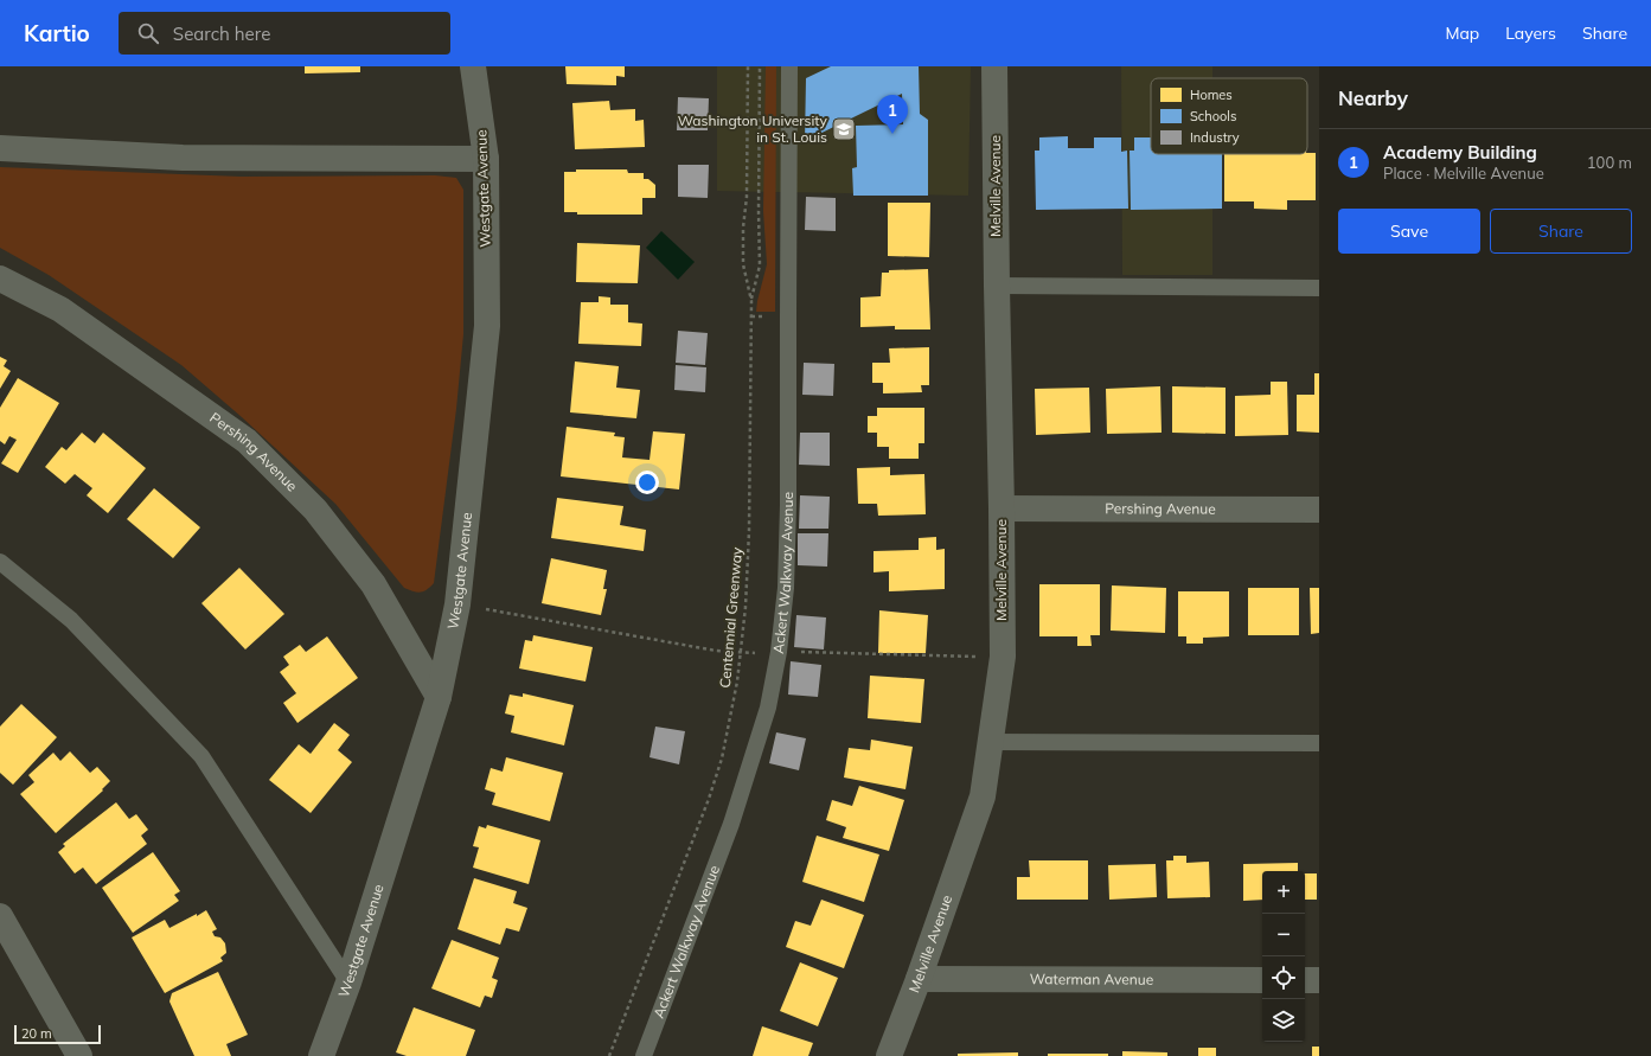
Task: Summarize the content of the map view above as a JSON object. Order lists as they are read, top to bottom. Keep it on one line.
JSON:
{"streets":{"street":["Melville Avenue","Westgate Avenue","Pershing Avenue","Waterman Avenue"],"lane":["Ackert Walkway Avenue"],"path":["Centennial Greenway"]},"crossings":[["Melville Avenue","Pershing Avenue"],["Melville Avenue","Waterman Avenue"],["Westgate Avenue","Pershing Avenue"]],"places":{"school or university":["Washington University in St. Louis"]},"legend":["Homes","Schools","Industry"],"scale_bar":"20 m","page":{"header":"Kartio","search":"Search here","nav":["Map","Layers","Share"],"heading":"Nearby","pins":"1","list":[{"mark":"1","name":"Academy Building","note":"Place · Melville Avenue","value":"100 m"}],"buttons":["Save","Share"],"map_buttons":["+","−"],"scale":"20 m"}}
